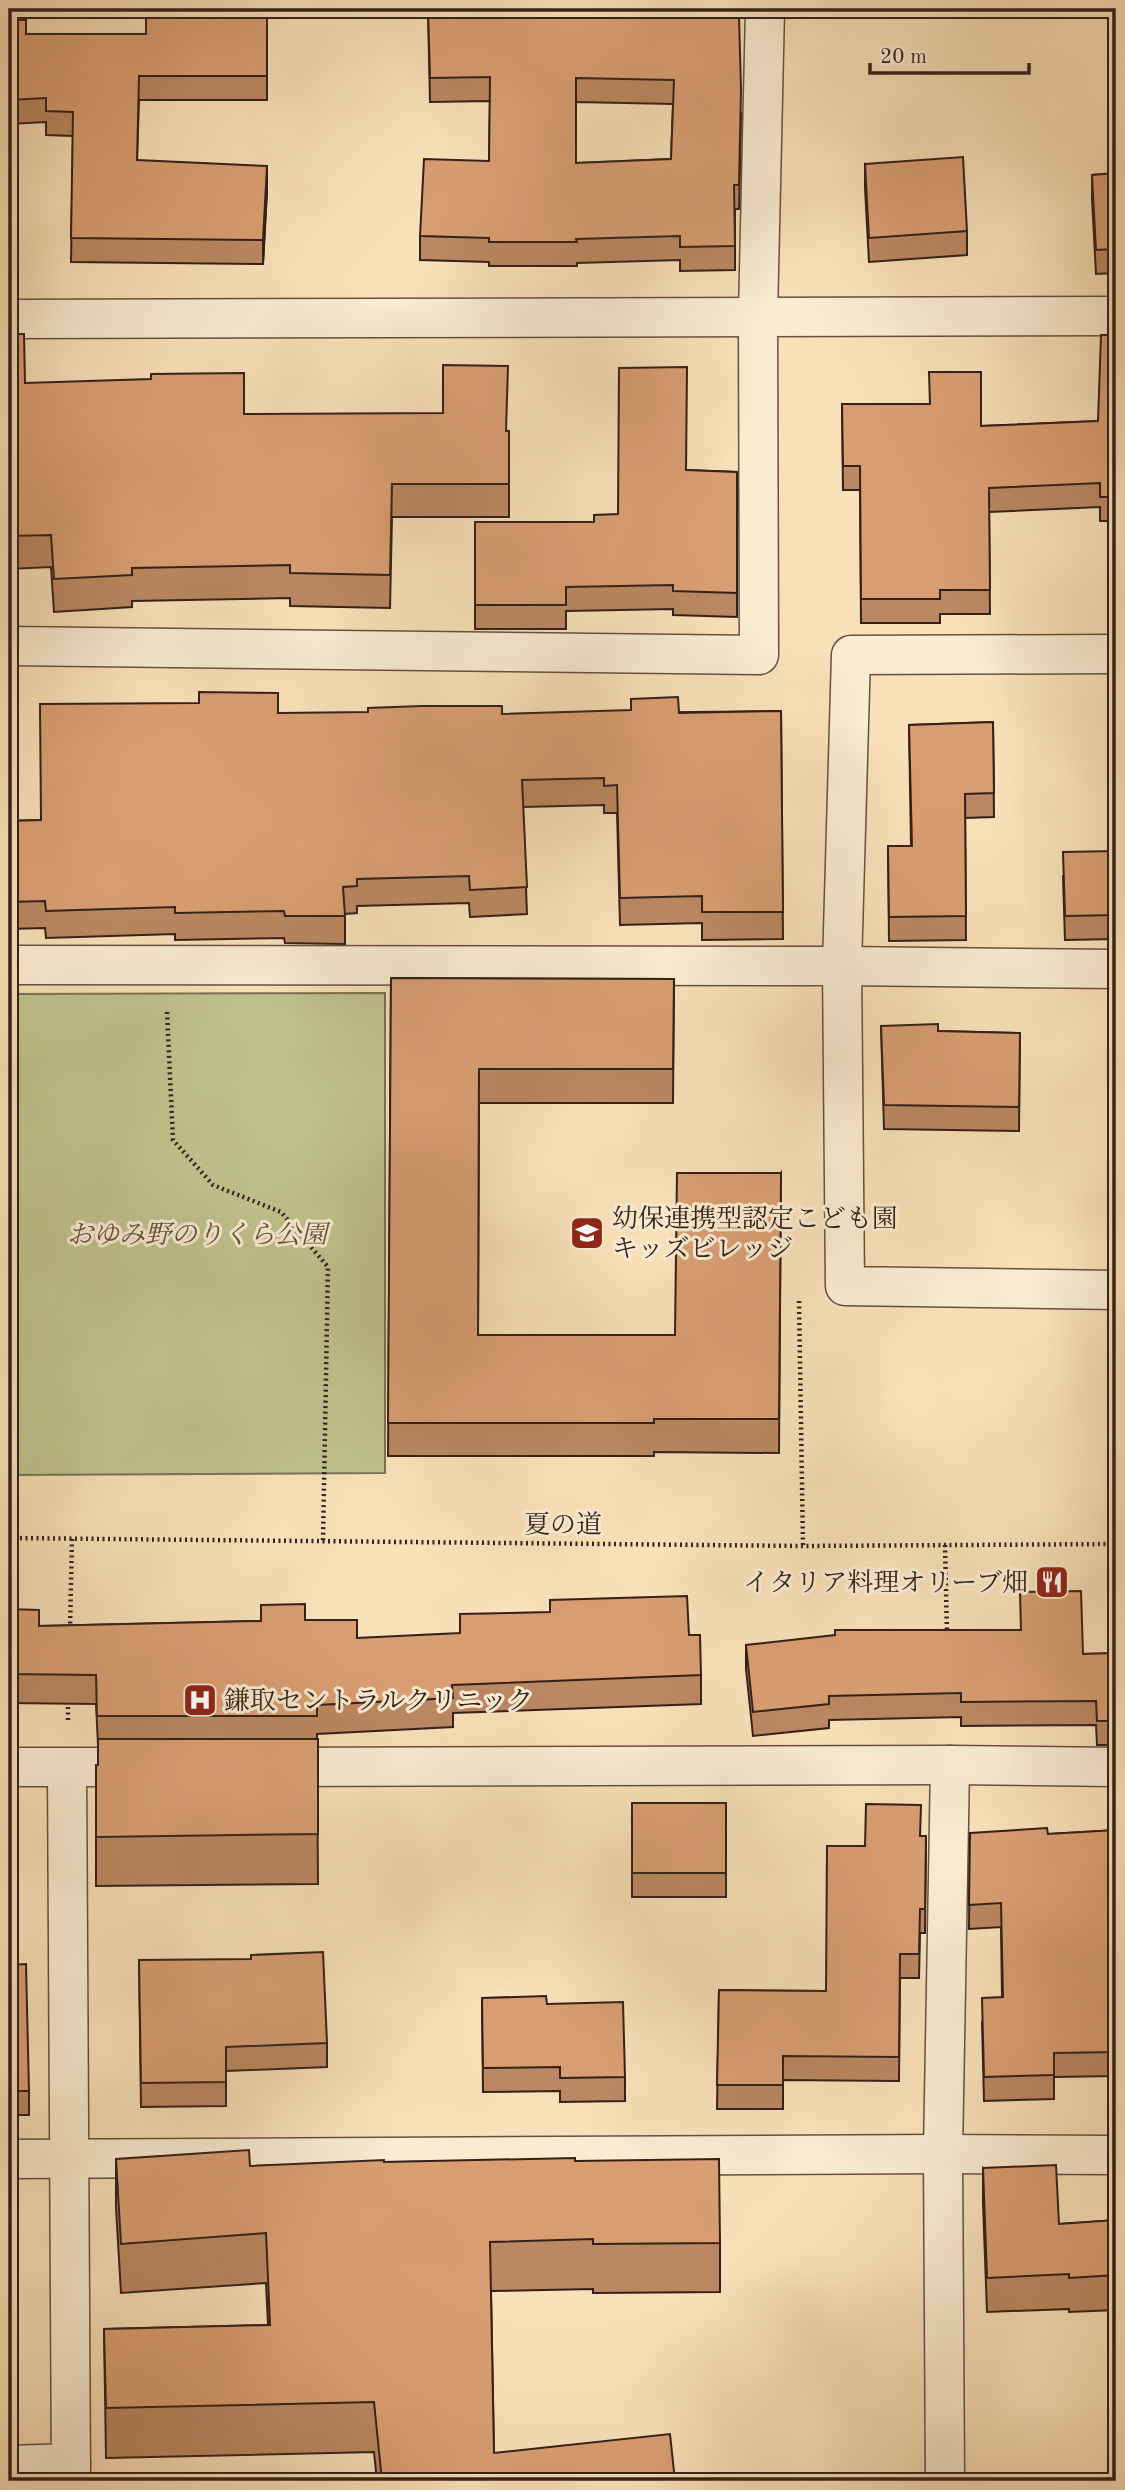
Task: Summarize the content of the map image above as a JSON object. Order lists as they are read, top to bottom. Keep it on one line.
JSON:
{"streets":{"path":["夏の道"]},"parks":["おゆみ野のりくら公園"],"places":{"school or university":["幼保連携型認定こども園 キッズビレッジ"],"restaurant":["イタリア料理オリーブ畑"],"hospital":["鎌取セントラルクリニック"]},"scale_bar":"20 m"}
